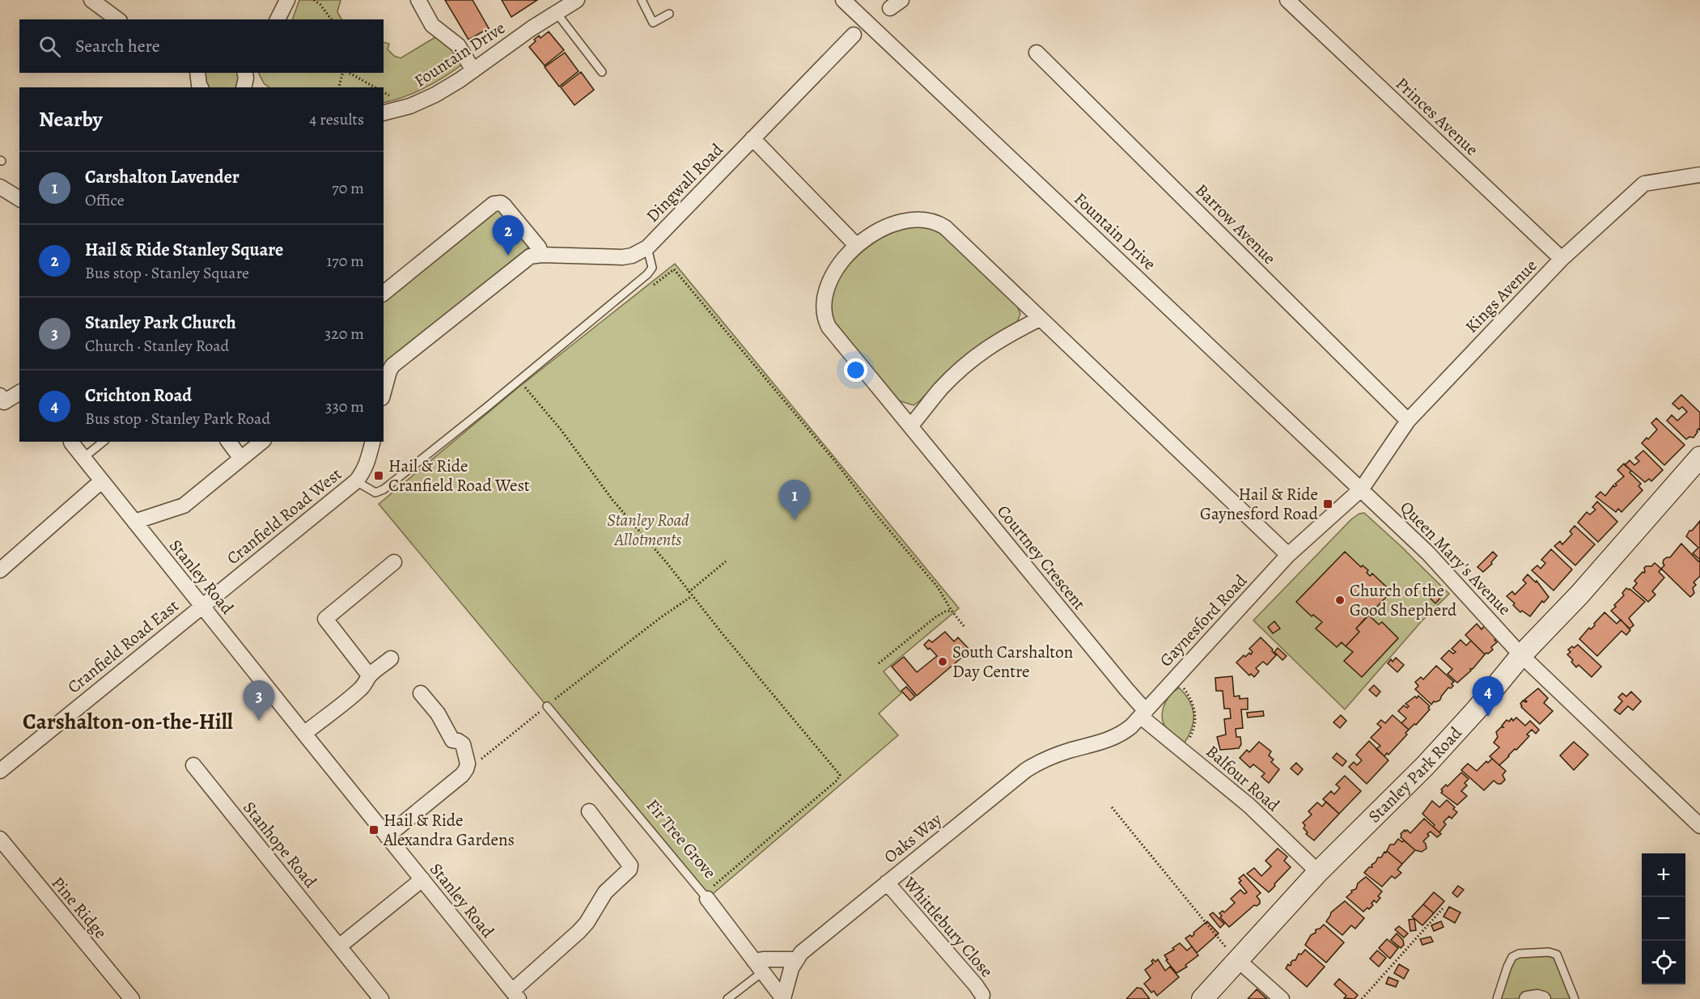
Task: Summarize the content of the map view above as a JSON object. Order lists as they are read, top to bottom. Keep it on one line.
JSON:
{"streets":{"street":["Fountain Drive","Princes Avenue","Dingwall Road","Barrow Avenue","Kings Avenue","Cranfield Road West","Courtney Crescent","Queen Mary's Avenue","Stanley Road","Gaynesford Road","Cranfield Road East","Stanley Park Road","Balfour Road","Oaks Way","Fir Tree Grove","Stanhope Road","Pine Ridge","Whittlebury Close"]},"crossings":[["Fountain Drive","Kings Avenue"],["Fountain Drive","Queen Mary's Avenue"],["Fountain Drive","Gaynesford Road"],["Princes Avenue","Kings Avenue"],["Barrow Avenue","Kings Avenue"],["Kings Avenue","Queen Mary's Avenue"],["Kings Avenue","Gaynesford Road"],["Cranfield Road West","Stanley Road"],["Cranfield Road West","Cranfield Road East"],["Courtney Crescent","Gaynesford Road"],["Courtney Crescent","Balfour Road"],["Queen Mary's Avenue","Gaynesford Road"],["Queen Mary's Avenue","Stanley Park Road"],["Stanley Road","Cranfield Road East"],["Gaynesford Road","Balfour Road"],["Gaynesford Road","Oaks Way"],["Stanley Park Road","Balfour Road"],["Oaks Way","Fir Tree Grove"],["Oaks Way","Whittlebury Close"]],"districts":["Carshalton-on-the-Hill"],"parks":["Stanley Road Allotments"],"places":{"transit":["Hail & Ride Cranfield Road West","Hail & Ride Gaynesford Road","Hail & Ride Alexandra Gardens"],"other":["Church of the Good Shepherd","South Carshalton Day Centre"]},"page":{"search":"Search here","heading":["Nearby","4 results"],"list":[{"mark":"1","name":"Carshalton Lavender","note":"Office","value":"70 m"},{"mark":"2","name":"Hail & Ride Stanley Square","note":"Bus stop · Stanley Square","value":"170 m"},{"mark":"3","name":"Stanley Park Church","note":"Church · Stanley Road","value":"320 m"},{"mark":"4","name":"Crichton Road","note":"Bus stop · Stanley Park Road","value":"330 m"}],"pins":["2","1","4","3"],"map_buttons":["+","−"]}}
